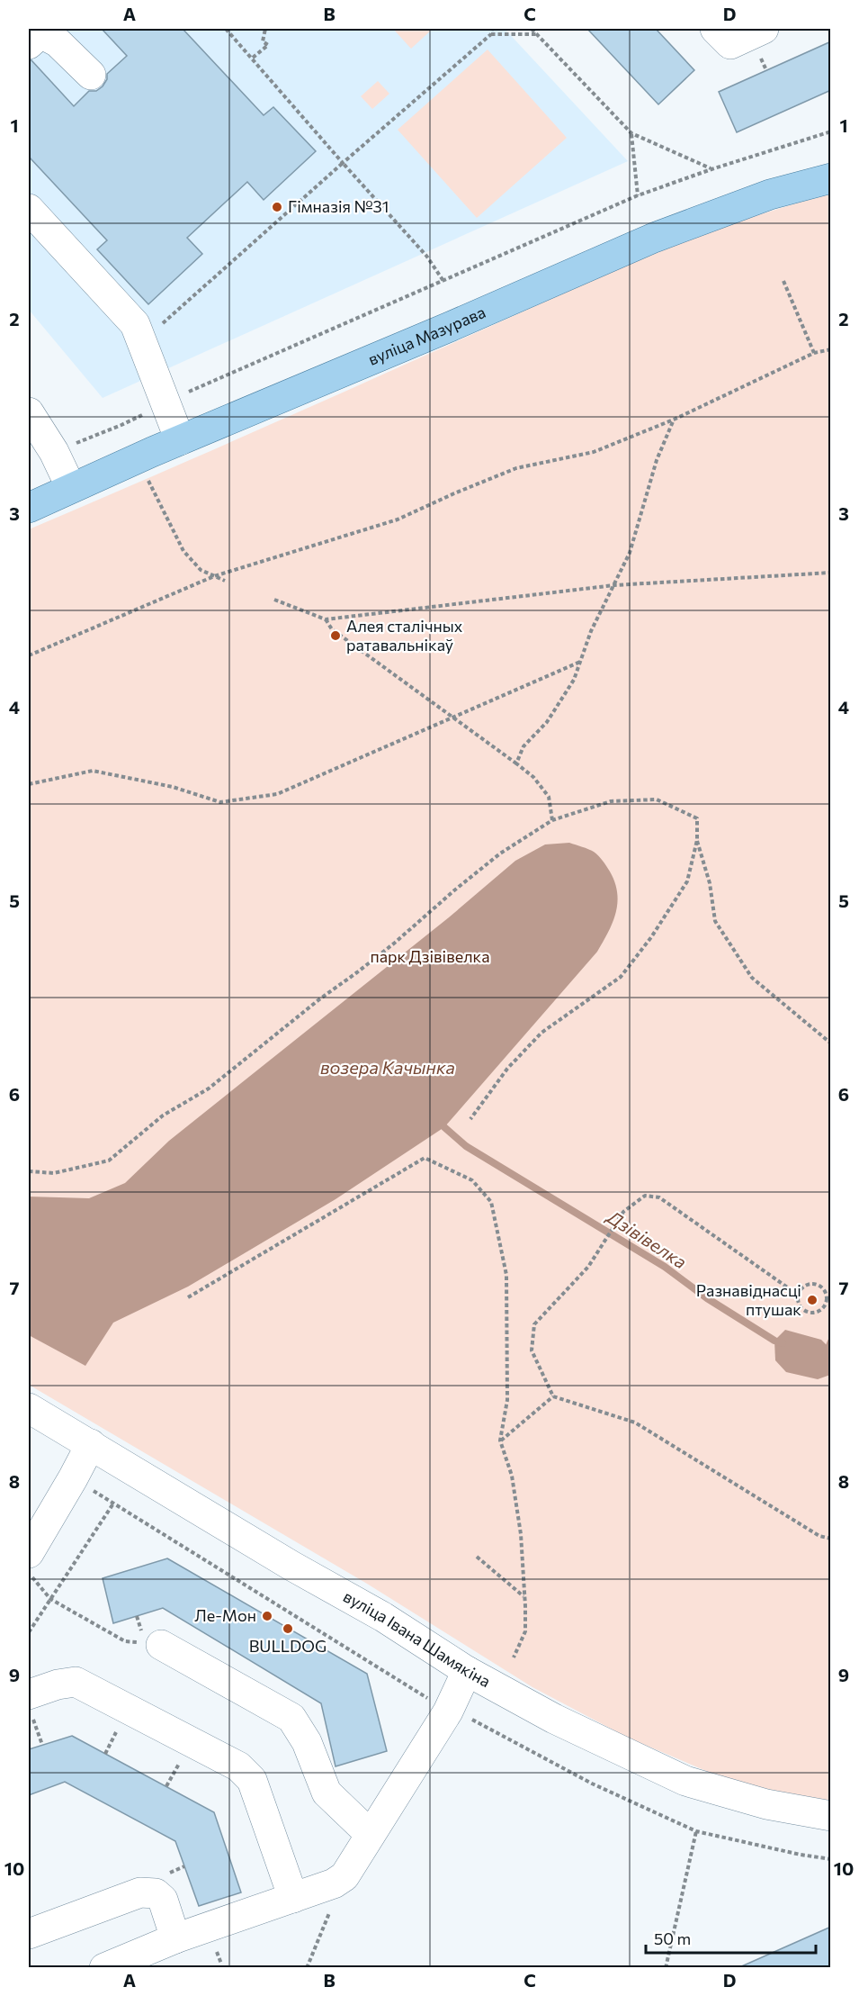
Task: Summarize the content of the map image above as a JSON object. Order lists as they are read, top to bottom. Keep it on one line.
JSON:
{"streets":{"main road":["вуліца Мазурава"],"street":["вуліца Івана Шамякіна"]},"water":["возера Качынка","Дзівівелка"],"parks":["парк Дзівівелка"],"places":["Гімназія №31","Алея сталічных ратавальнікаў","Разнавіднасці птушак","Ле-Мон","BULLDOG"],"scale_bar":"50 m","grid":{"columns":["A","B","C","D"],"rows":["1","2","3","4","5","6","7","8","9","10"]}}
